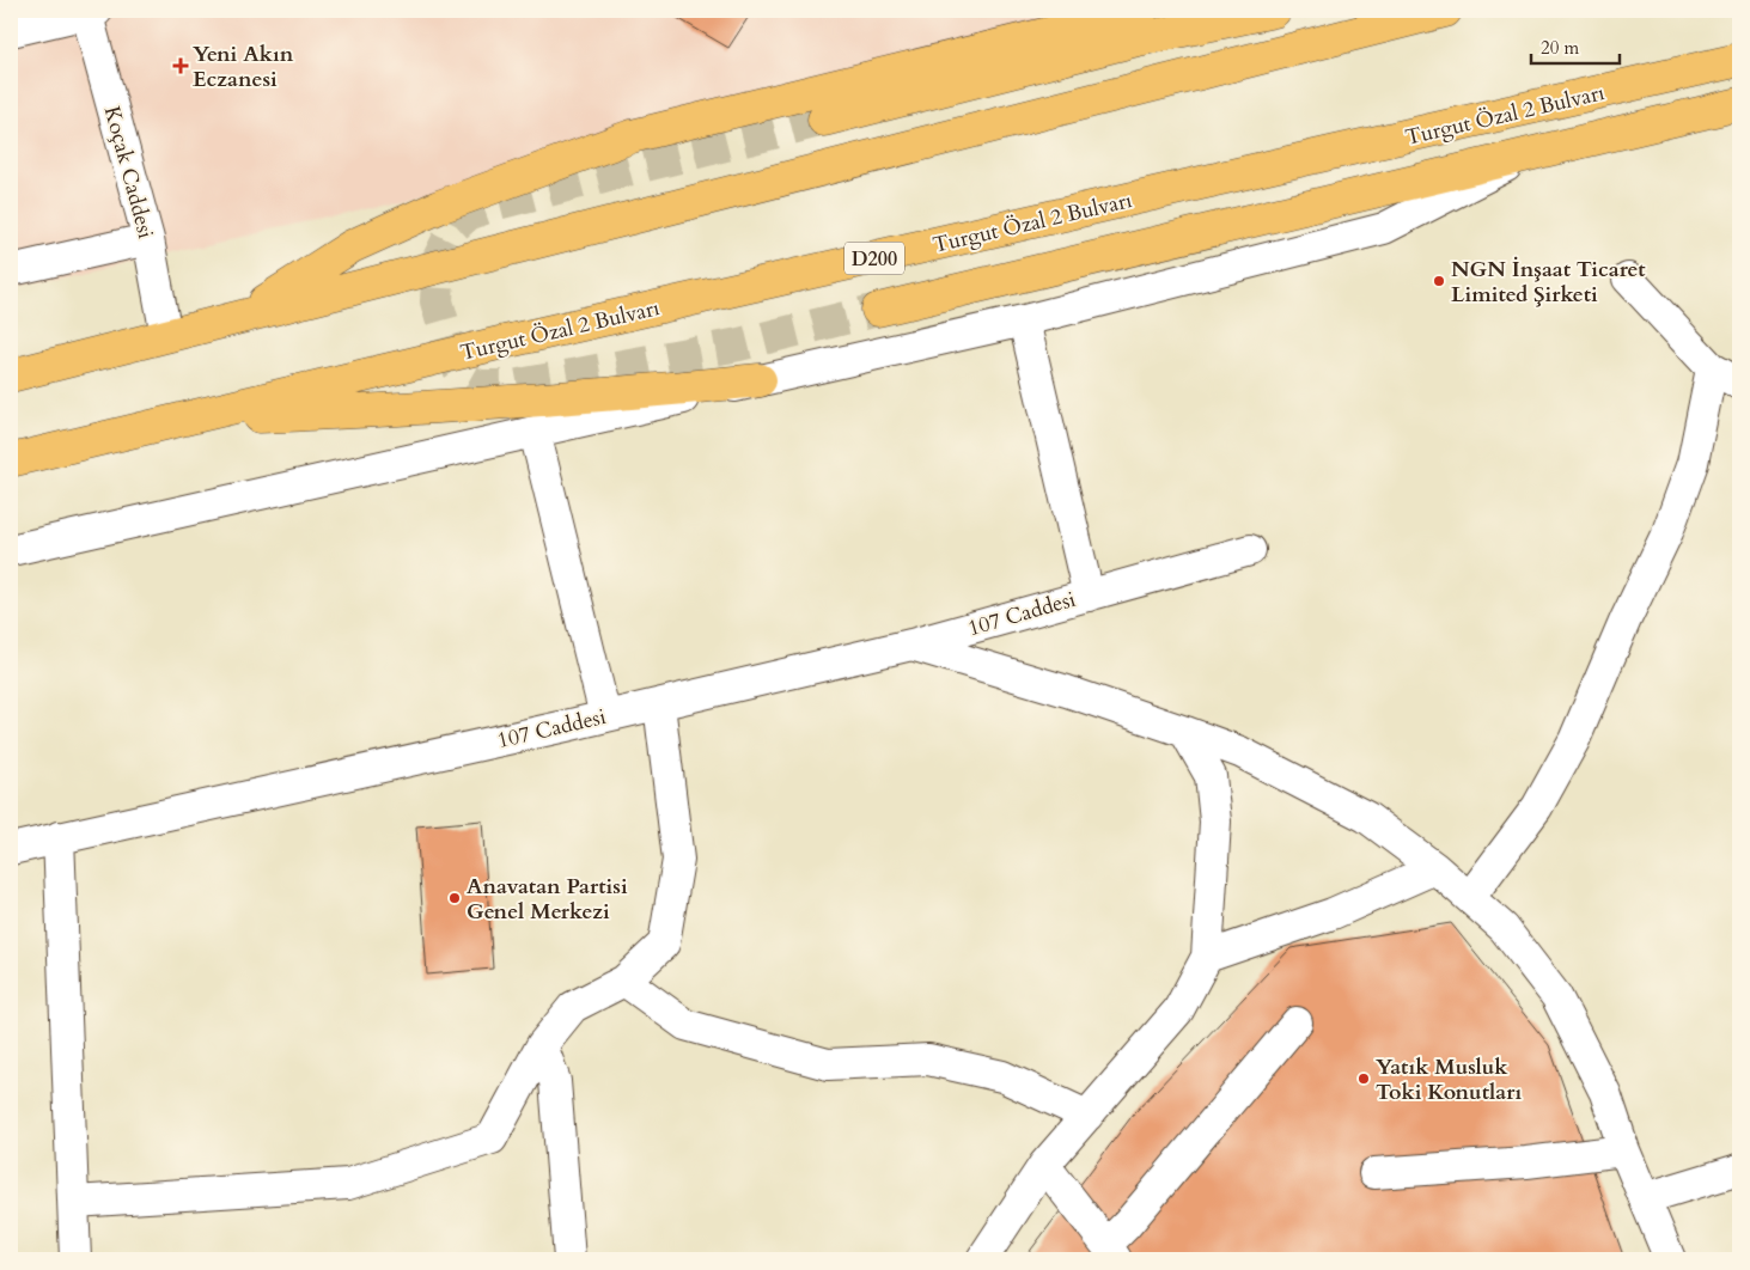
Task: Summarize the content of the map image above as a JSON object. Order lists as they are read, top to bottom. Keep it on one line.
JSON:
{"streets":{"highway":["Turgut Özal 2 Bulvarı","D200"],"street":["Koçak Caddesi","107 Caddesi"]},"places":{"health":["Yeni Akın Eczanesi"],"other":["NGN İnşaat Ticaret Limited Şirketi","Anavatan Partisi Genel Merkezi","Yatık Musluk Toki Konutları"]},"scale_bar":"20 m"}
